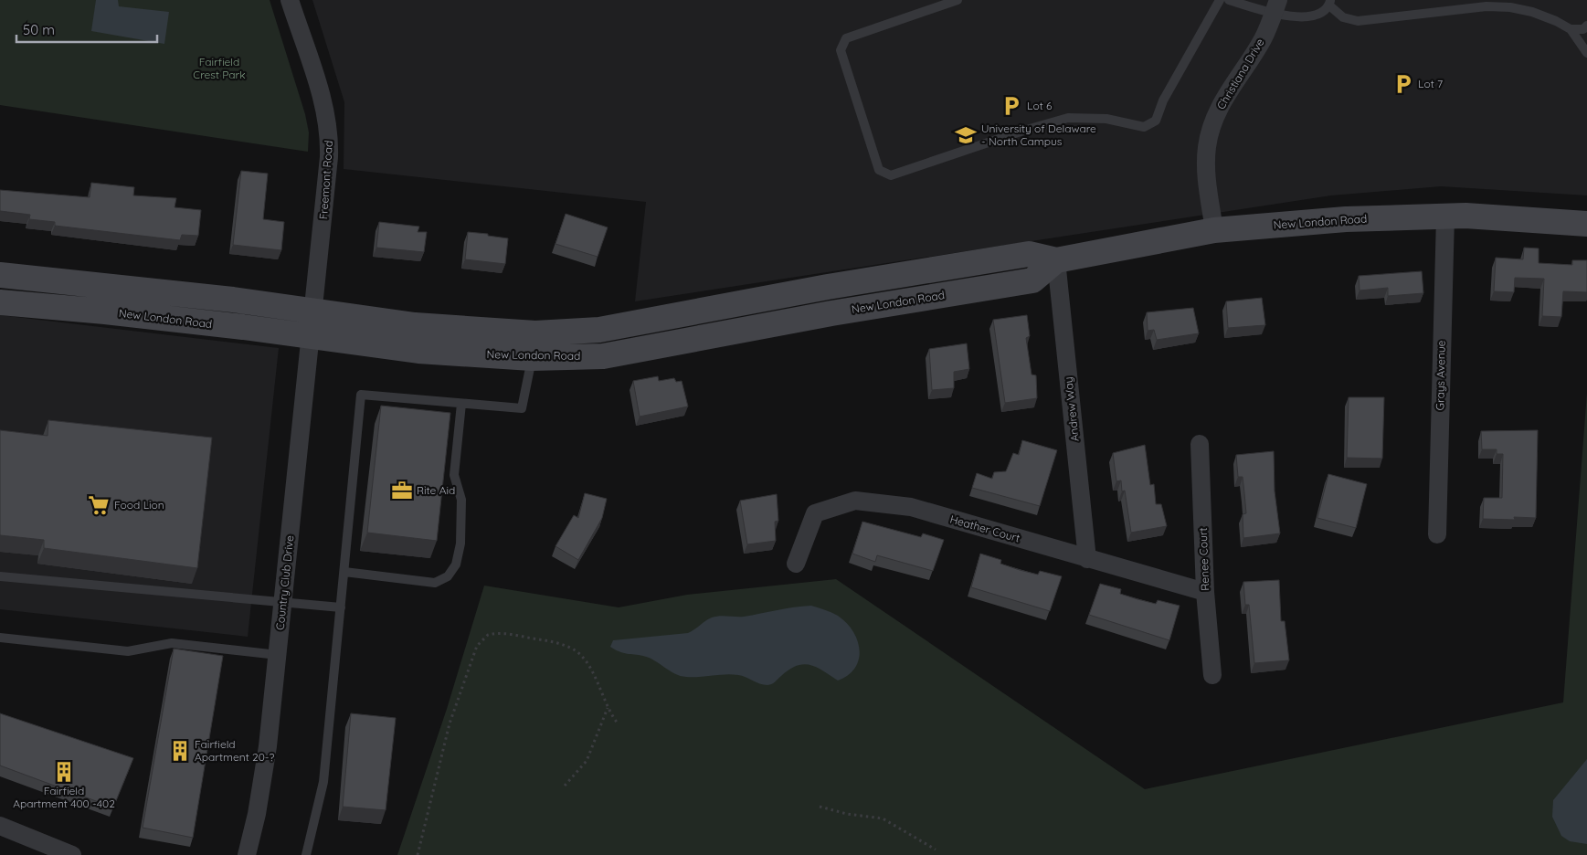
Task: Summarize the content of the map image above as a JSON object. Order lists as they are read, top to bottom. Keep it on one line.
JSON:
{"streets":{"main road":["New London Road"],"street":["Christiana Drive","Freemont Road","Grays Avenue","Andrew Way","Heather Court","Renee Court","Country Club Drive"]},"crossings":[["Christiana Drive","New London Road"],["Freemont Road","New London Road"],["Freemont Road","Country Club Drive"],["New London Road","Grays Avenue"],["New London Road","Andrew Way"],["New London Road","Country Club Drive"],["Andrew Way","Heather Court"],["Heather Court","Renee Court"]],"parks":["Fairfield Crest Park"],"places":{"parking":["Lot 7","Lot 6"],"school or university":["University of Delaware - North Campus"],"office":["Rite Aid"],"supermarket":["Food Lion"],"building":["Fairfield Apartment 20-?","Fairfield Apartment 400 -402"]},"scale_bar":"50 m"}
